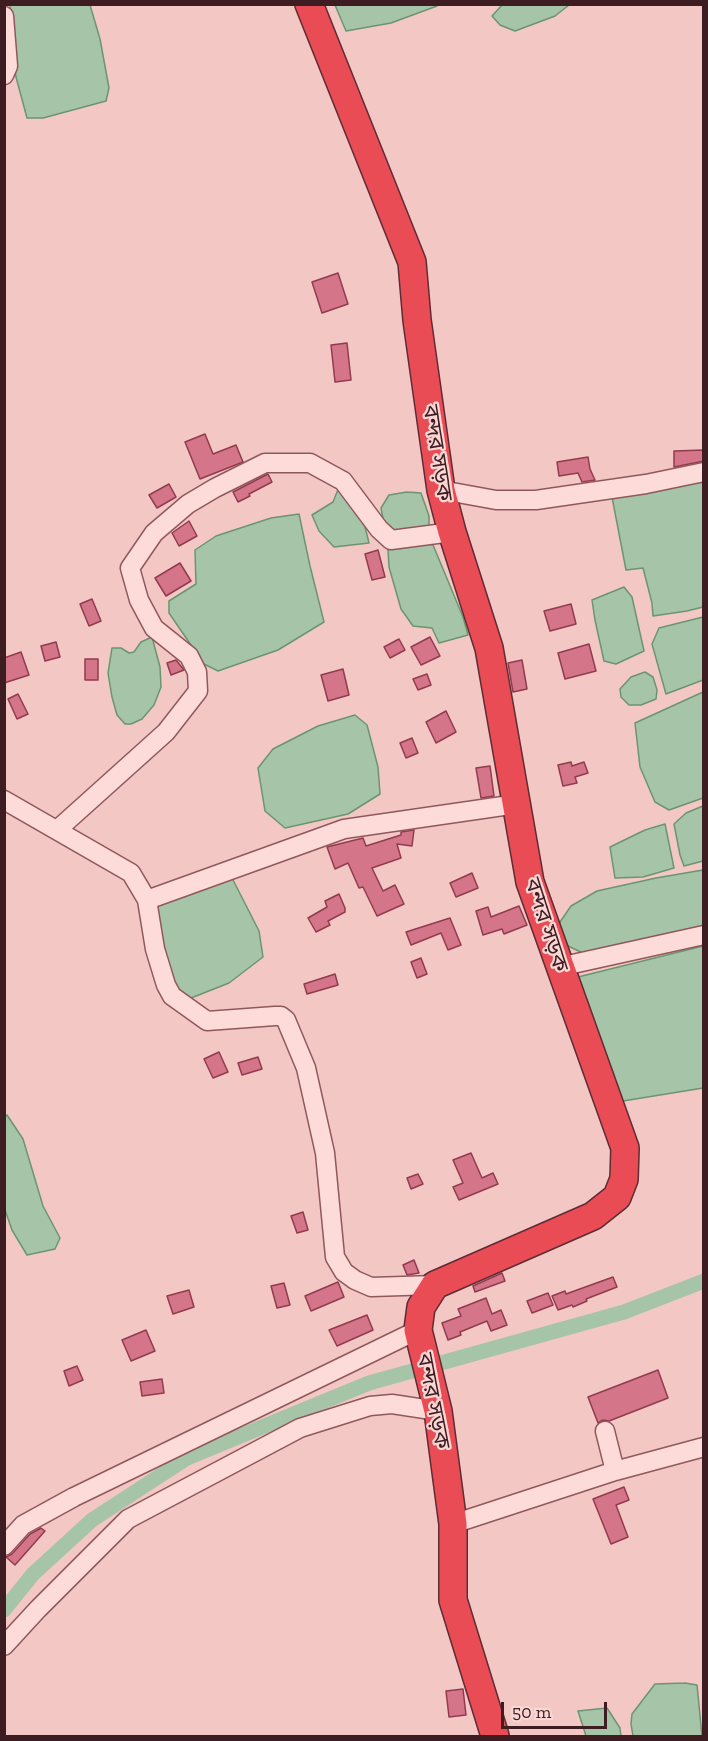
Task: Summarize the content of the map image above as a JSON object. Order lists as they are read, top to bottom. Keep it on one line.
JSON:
{"streets":{"highway":["বন্দর সড়ক"]},"scale_bar":"50 m"}
